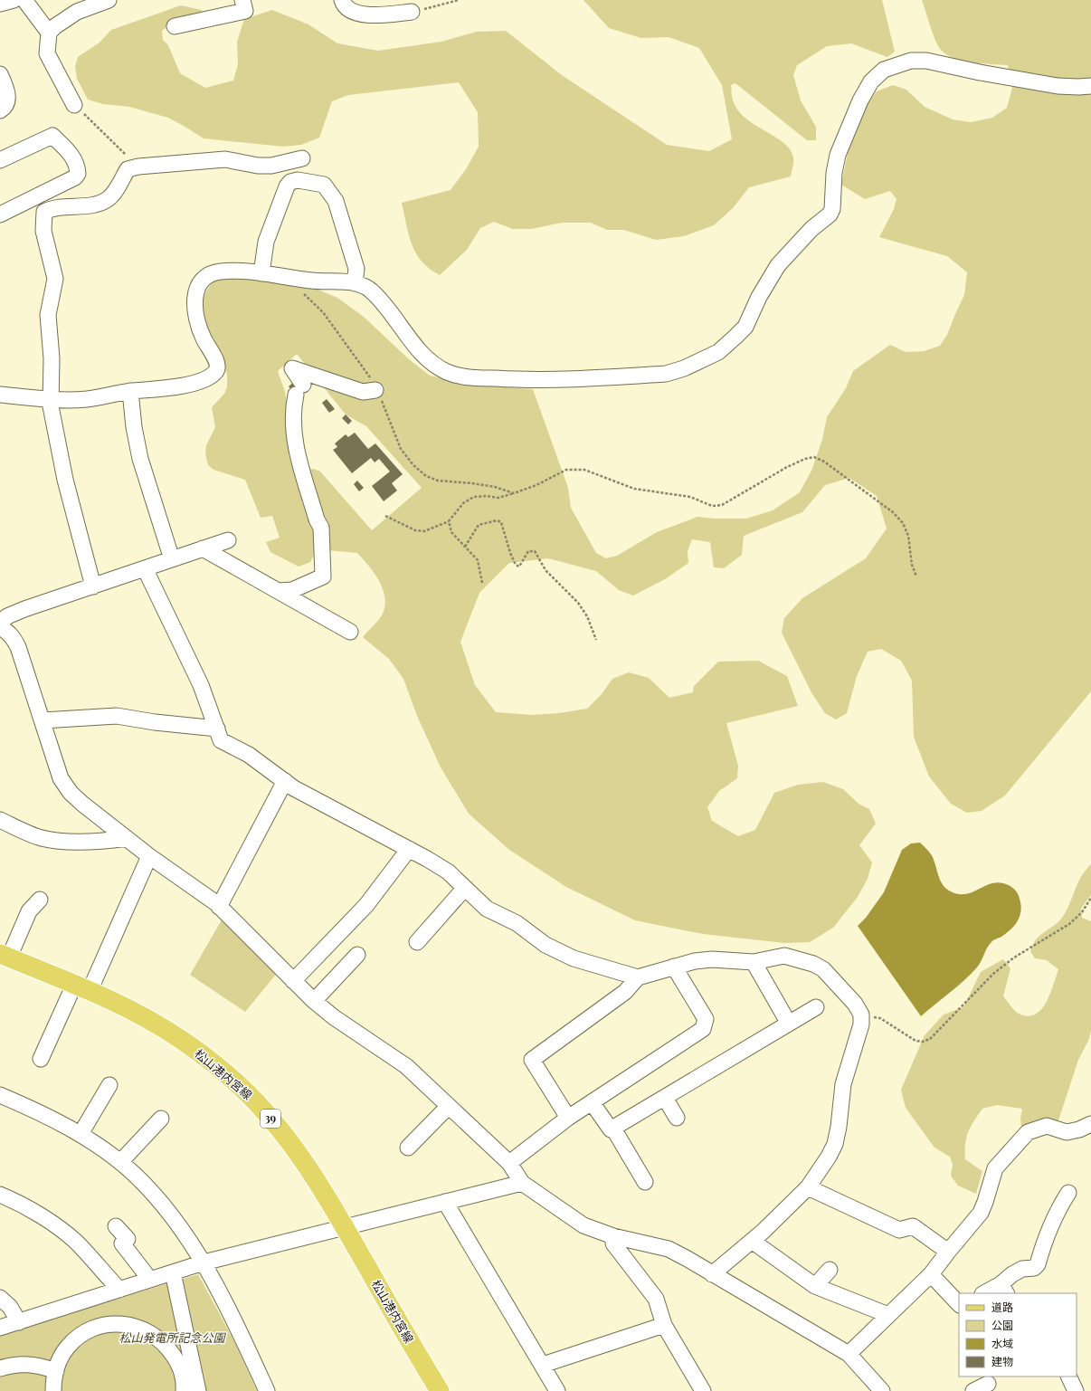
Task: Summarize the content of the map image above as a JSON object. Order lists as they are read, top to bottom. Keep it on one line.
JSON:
{"streets":{"main road":["松山港内宮線","39"]},"parks":["松山発電所記念公園"],"legend":["道路","公園","水域","建物"]}
